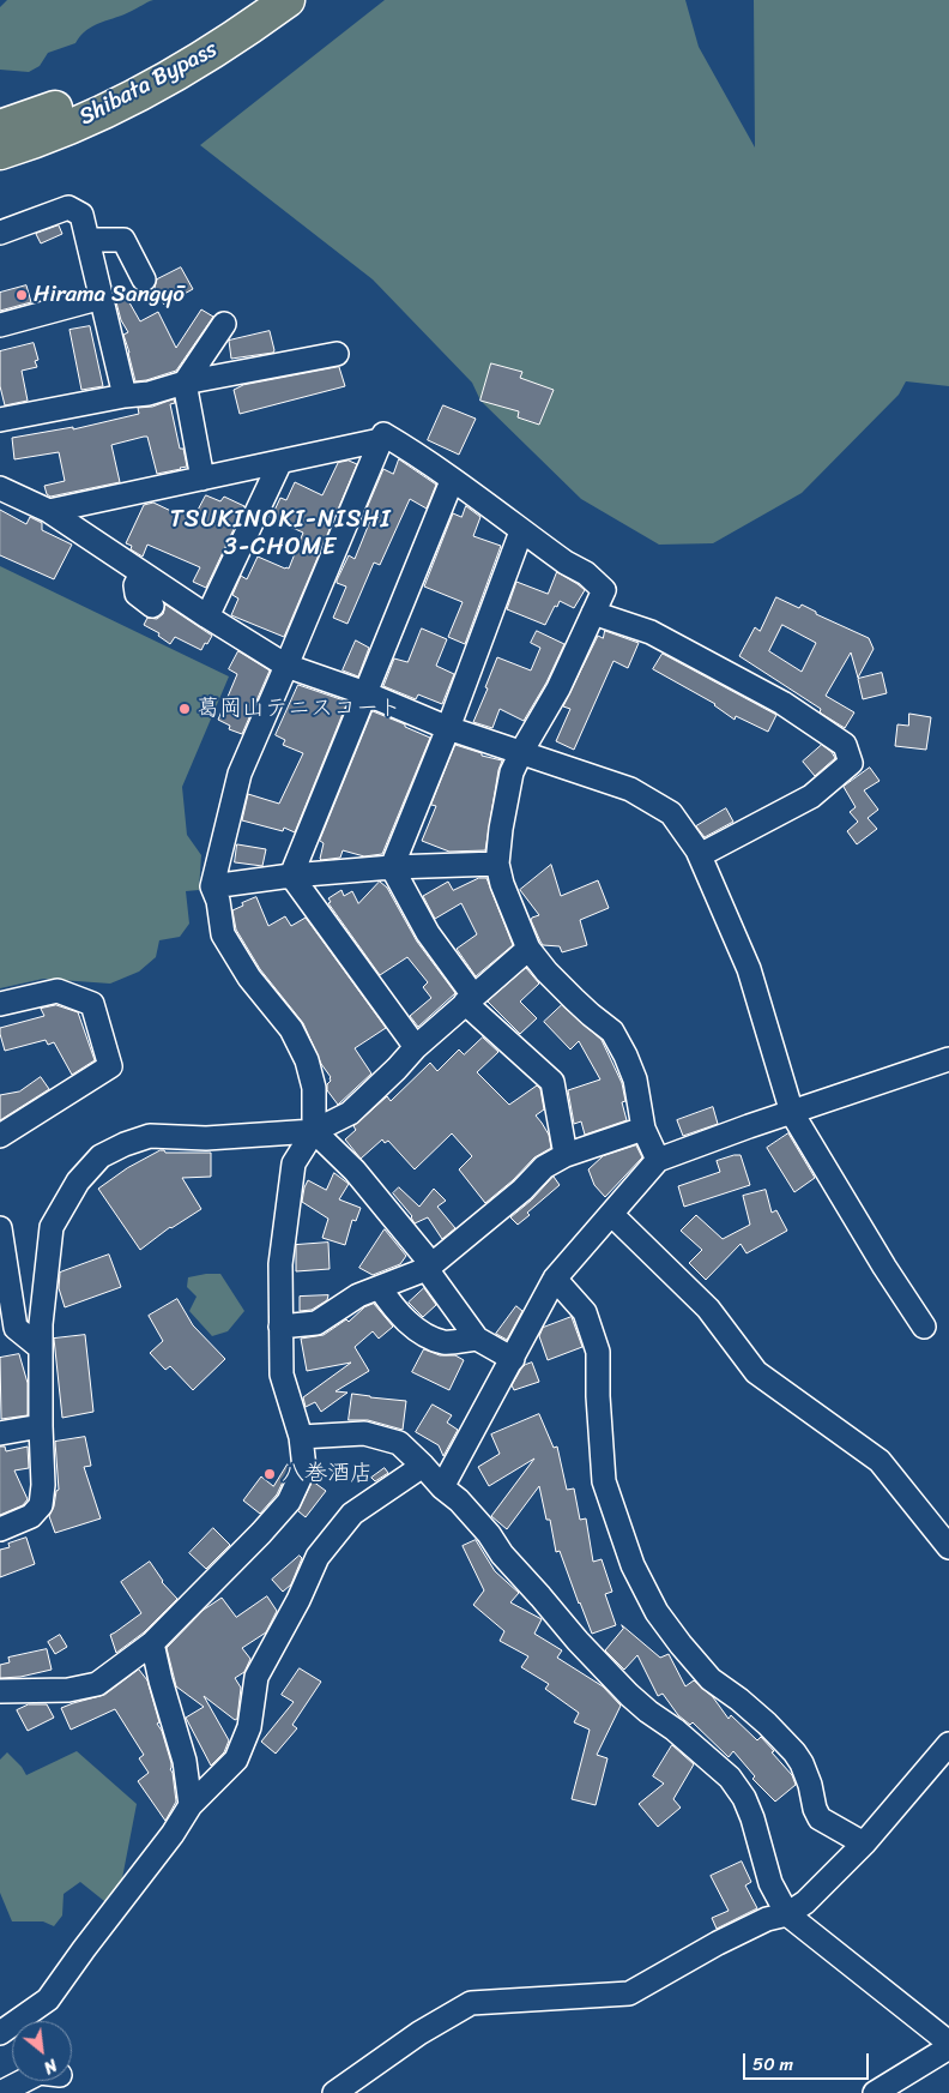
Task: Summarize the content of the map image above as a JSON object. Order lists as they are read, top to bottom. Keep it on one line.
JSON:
{"streets":{"highway":["Shibata Bypass"]},"districts":["TSUKINOKI-NISHI 3-CHOME"],"places":["Hirama Sangyō","葛岡山テニスコート","八巻酒店"],"scale_bar":"50 m","north":"bottom right"}
